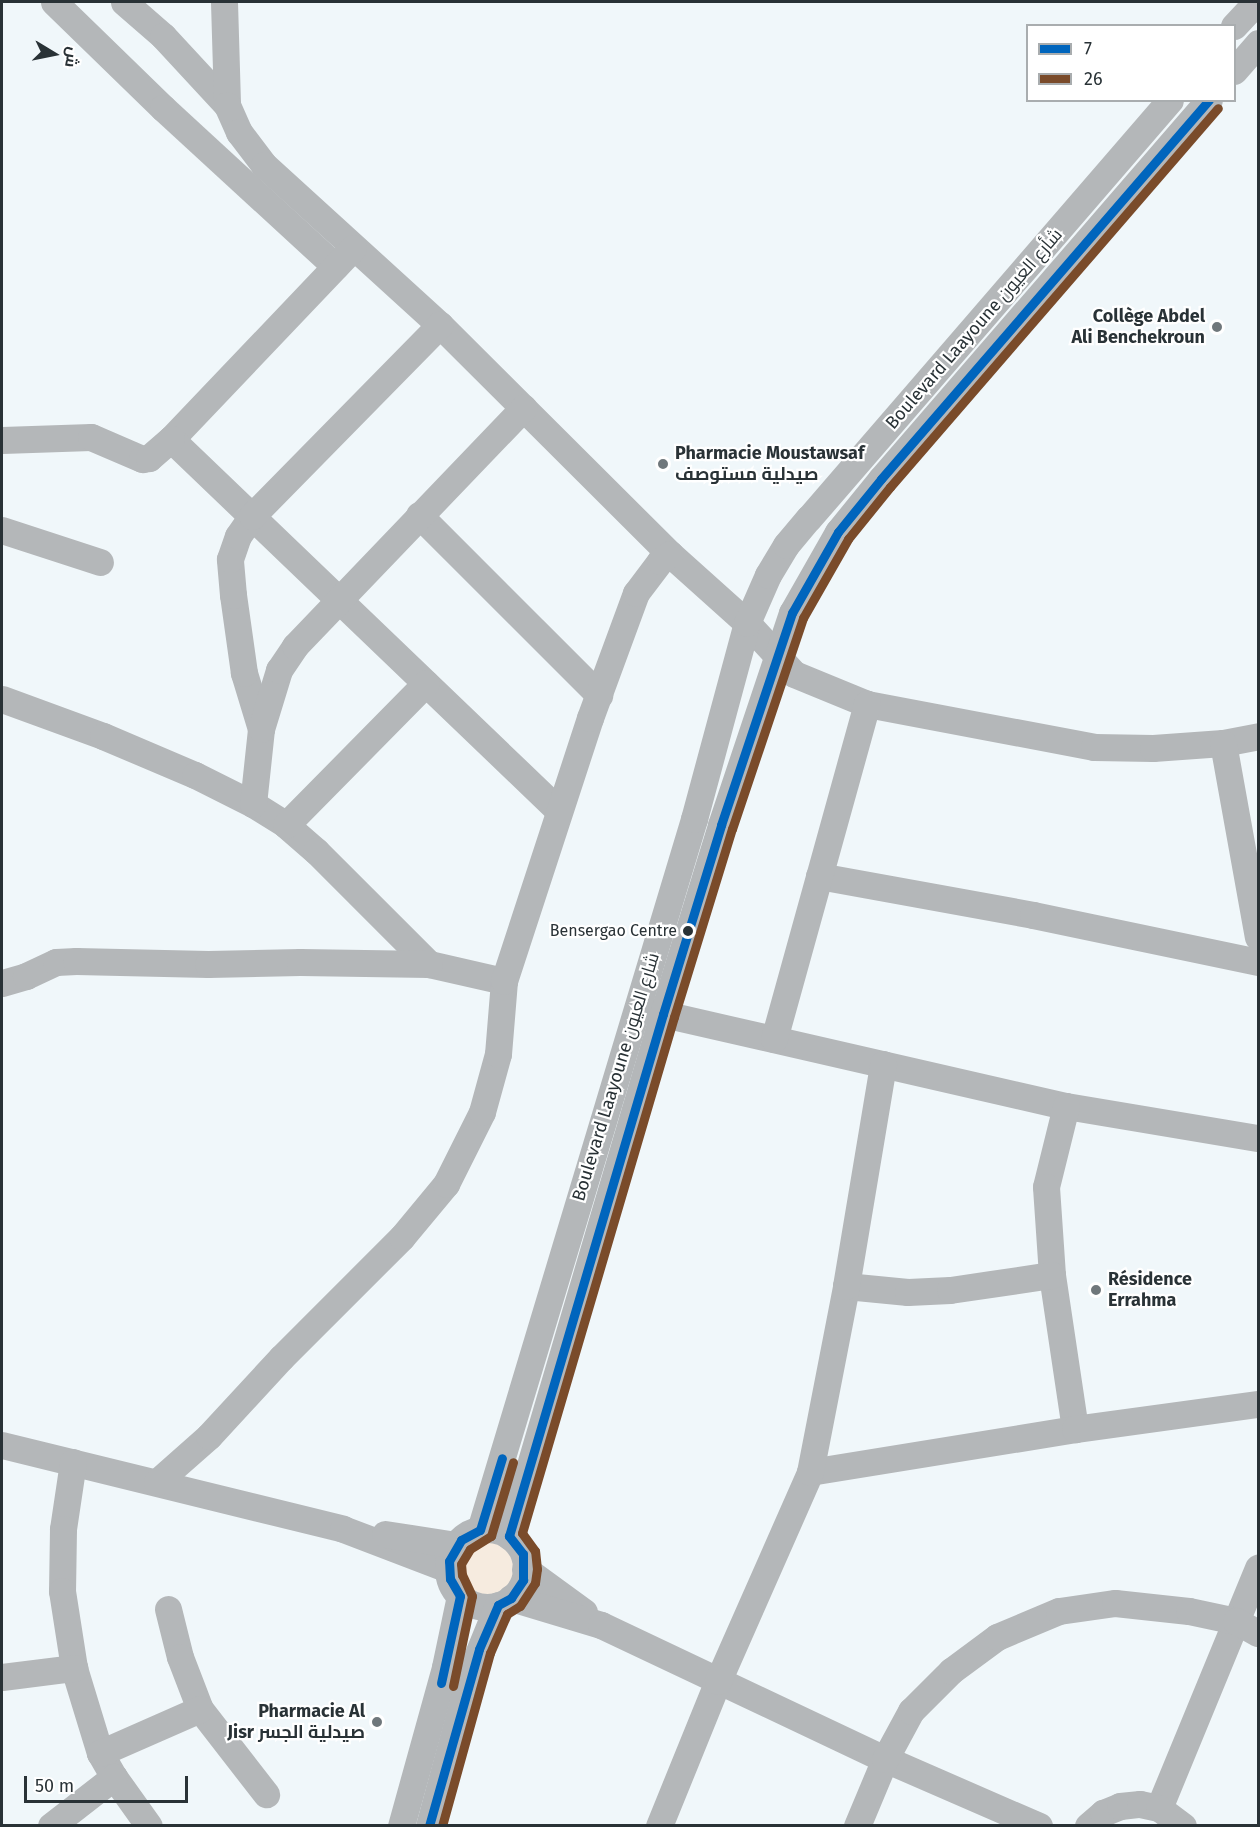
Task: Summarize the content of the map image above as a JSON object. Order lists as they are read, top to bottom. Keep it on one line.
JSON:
{"streets":{"street":["Boulevard Laayoune شأرع العيون","Boulevard Laayoune شارع العيون"]},"crossings":[["Boulevard Laayoune شأرع العيون","Boulevard Laayoune شارع العيون"]],"places":["Collège Abdel Ali Benchekroun","Pharmacie Moustawsaf صيدلية مستوصف","Bensergao Centre","Résidence Errahma","Pharmacie Al Jisr صيدلية الجسر"],"lines":["transit line 7","transit line 26"],"legend":["7","26"],"scale_bar":"50 m","north":"right"}
